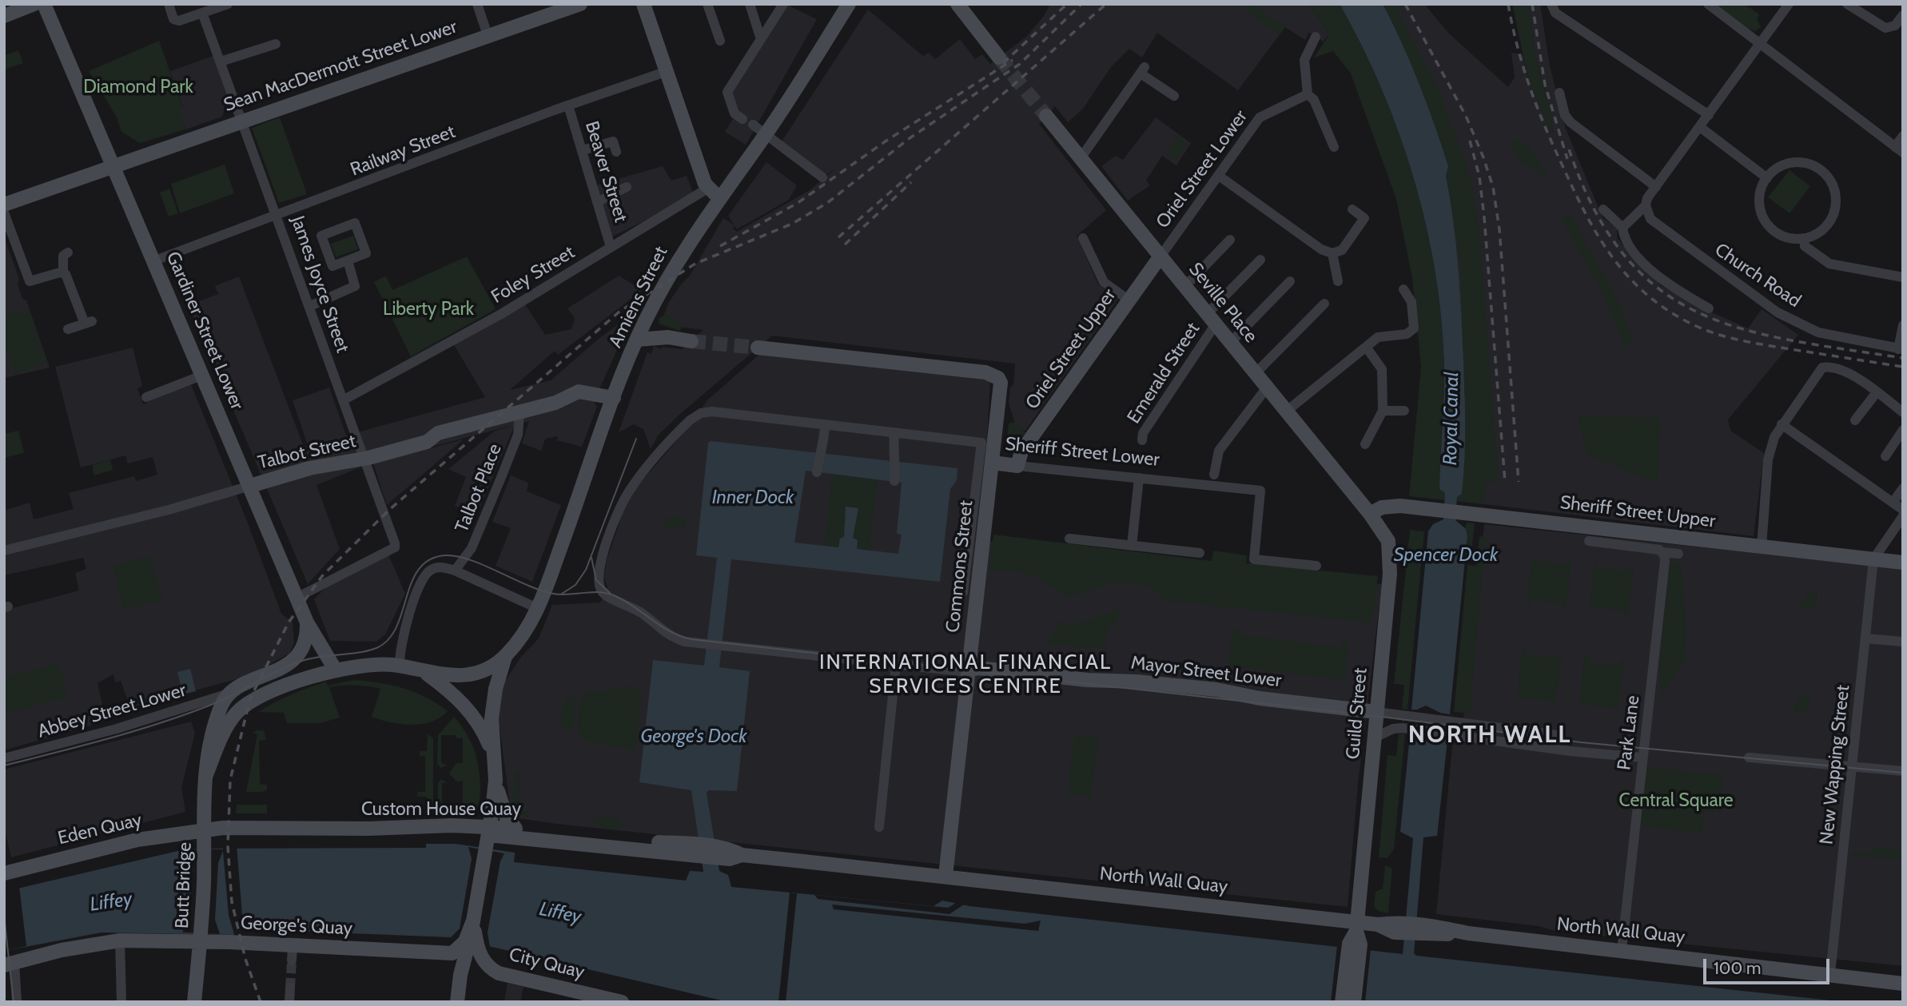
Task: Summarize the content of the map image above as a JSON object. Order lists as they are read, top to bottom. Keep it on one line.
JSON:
{"streets":{"main road":["Sean MacDermott Street Lower","Amiens Street","Seville Place","Gardiner Street Lower","Oriel Street Upper","Talbot Street","Sheriff Street Lower","Sheriff Street Upper","Commons Street","Mayor Street Lower","Guild Street","Custom House Quay","Eden Quay","North Wall Quay","Butt Bridge","George's Quay","City Quay"],"street":["Railway Street","Oriel Street Lower","Beaver Street","Foley Street","Church Road","James Joyce Street","Emerald Street","Talbot Place","Abbey Street Lower","Park Lane","New Wapping Street"]},"crossings":[["Sean MacDermott Street Lower","James Joyce Street"],["Sean MacDermott Street Lower","Gardiner Street Lower"],["Railway Street","Beaver Street"],["Railway Street","James Joyce Street"],["Railway Street","Gardiner Street Lower"],["Oriel Street Lower","Seville Place"],["Oriel Street Lower","Oriel Street Upper"],["Beaver Street","Foley Street"],["Foley Street","James Joyce Street"],["James Joyce Street","Gardiner Street Lower"],["James Joyce Street","Talbot Street"],["Amiens Street","Talbot Street"],["Seville Place","Oriel Street Upper"],["Seville Place","Emerald Street"],["Seville Place","Sheriff Street Upper"],["Seville Place","Guild Street"],["Gardiner Street Lower","Talbot Street"],["Oriel Street Upper","Sheriff Street Lower"],["Talbot Street","Talbot Place"],["Sheriff Street Lower","Commons Street"],["Sheriff Street Upper","Guild Street"],["Sheriff Street Upper","New Wapping Street"],["Commons Street","Mayor Street Lower"],["Commons Street","Custom House Quay"],["Commons Street","North Wall Quay"],["Mayor Street Lower","Guild Street"],["Guild Street","North Wall Quay"],["Park Lane","North Wall Quay"],["New Wapping Street","North Wall Quay"],["Custom House Quay","Eden Quay"],["Custom House Quay","North Wall Quay"],["Custom House Quay","Butt Bridge"],["Eden Quay","Butt Bridge"],["Butt Bridge","George's Quay"],["George's Quay","City Quay"]],"districts":["INTERNATIONAL FINANCIAL SERVICES CENTRE","NORTH WALL"],"water":["Royal Canal","Inner Dock","Spencer Dock","George's Dock","Liffey"],"parks":["Diamond Park","Liberty Park","Central Square"],"scale_bar":"100 m"}
